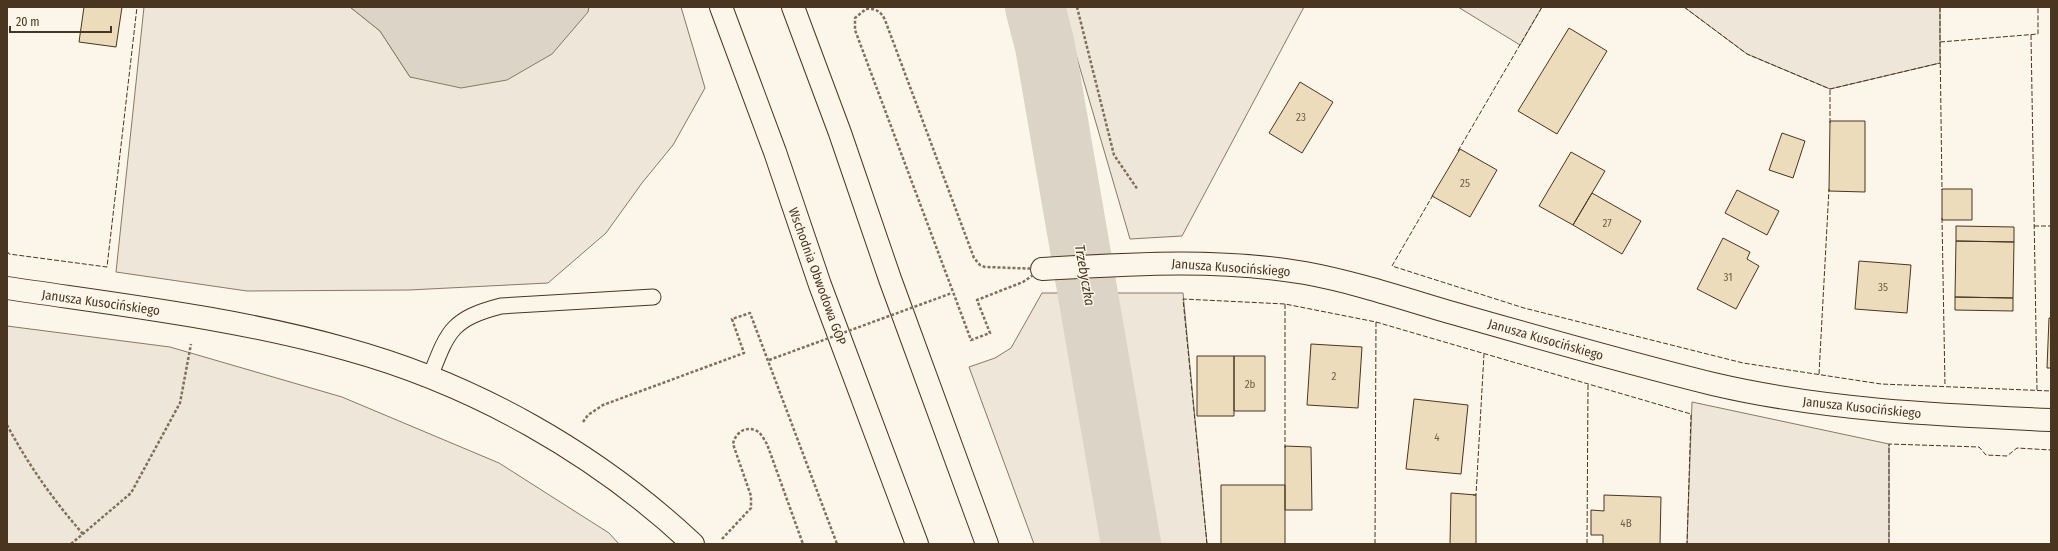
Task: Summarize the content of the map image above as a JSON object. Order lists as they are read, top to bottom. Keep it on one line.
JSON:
{"streets":{"main road":["Janusza Kusocińskiego","Wschodnia Obwodowa GOP"]},"water":["Trzebyczka"],"house_numbers":["23","25","27","31","35","2","2b","4","4B"],"scale_bar":"20 m"}
